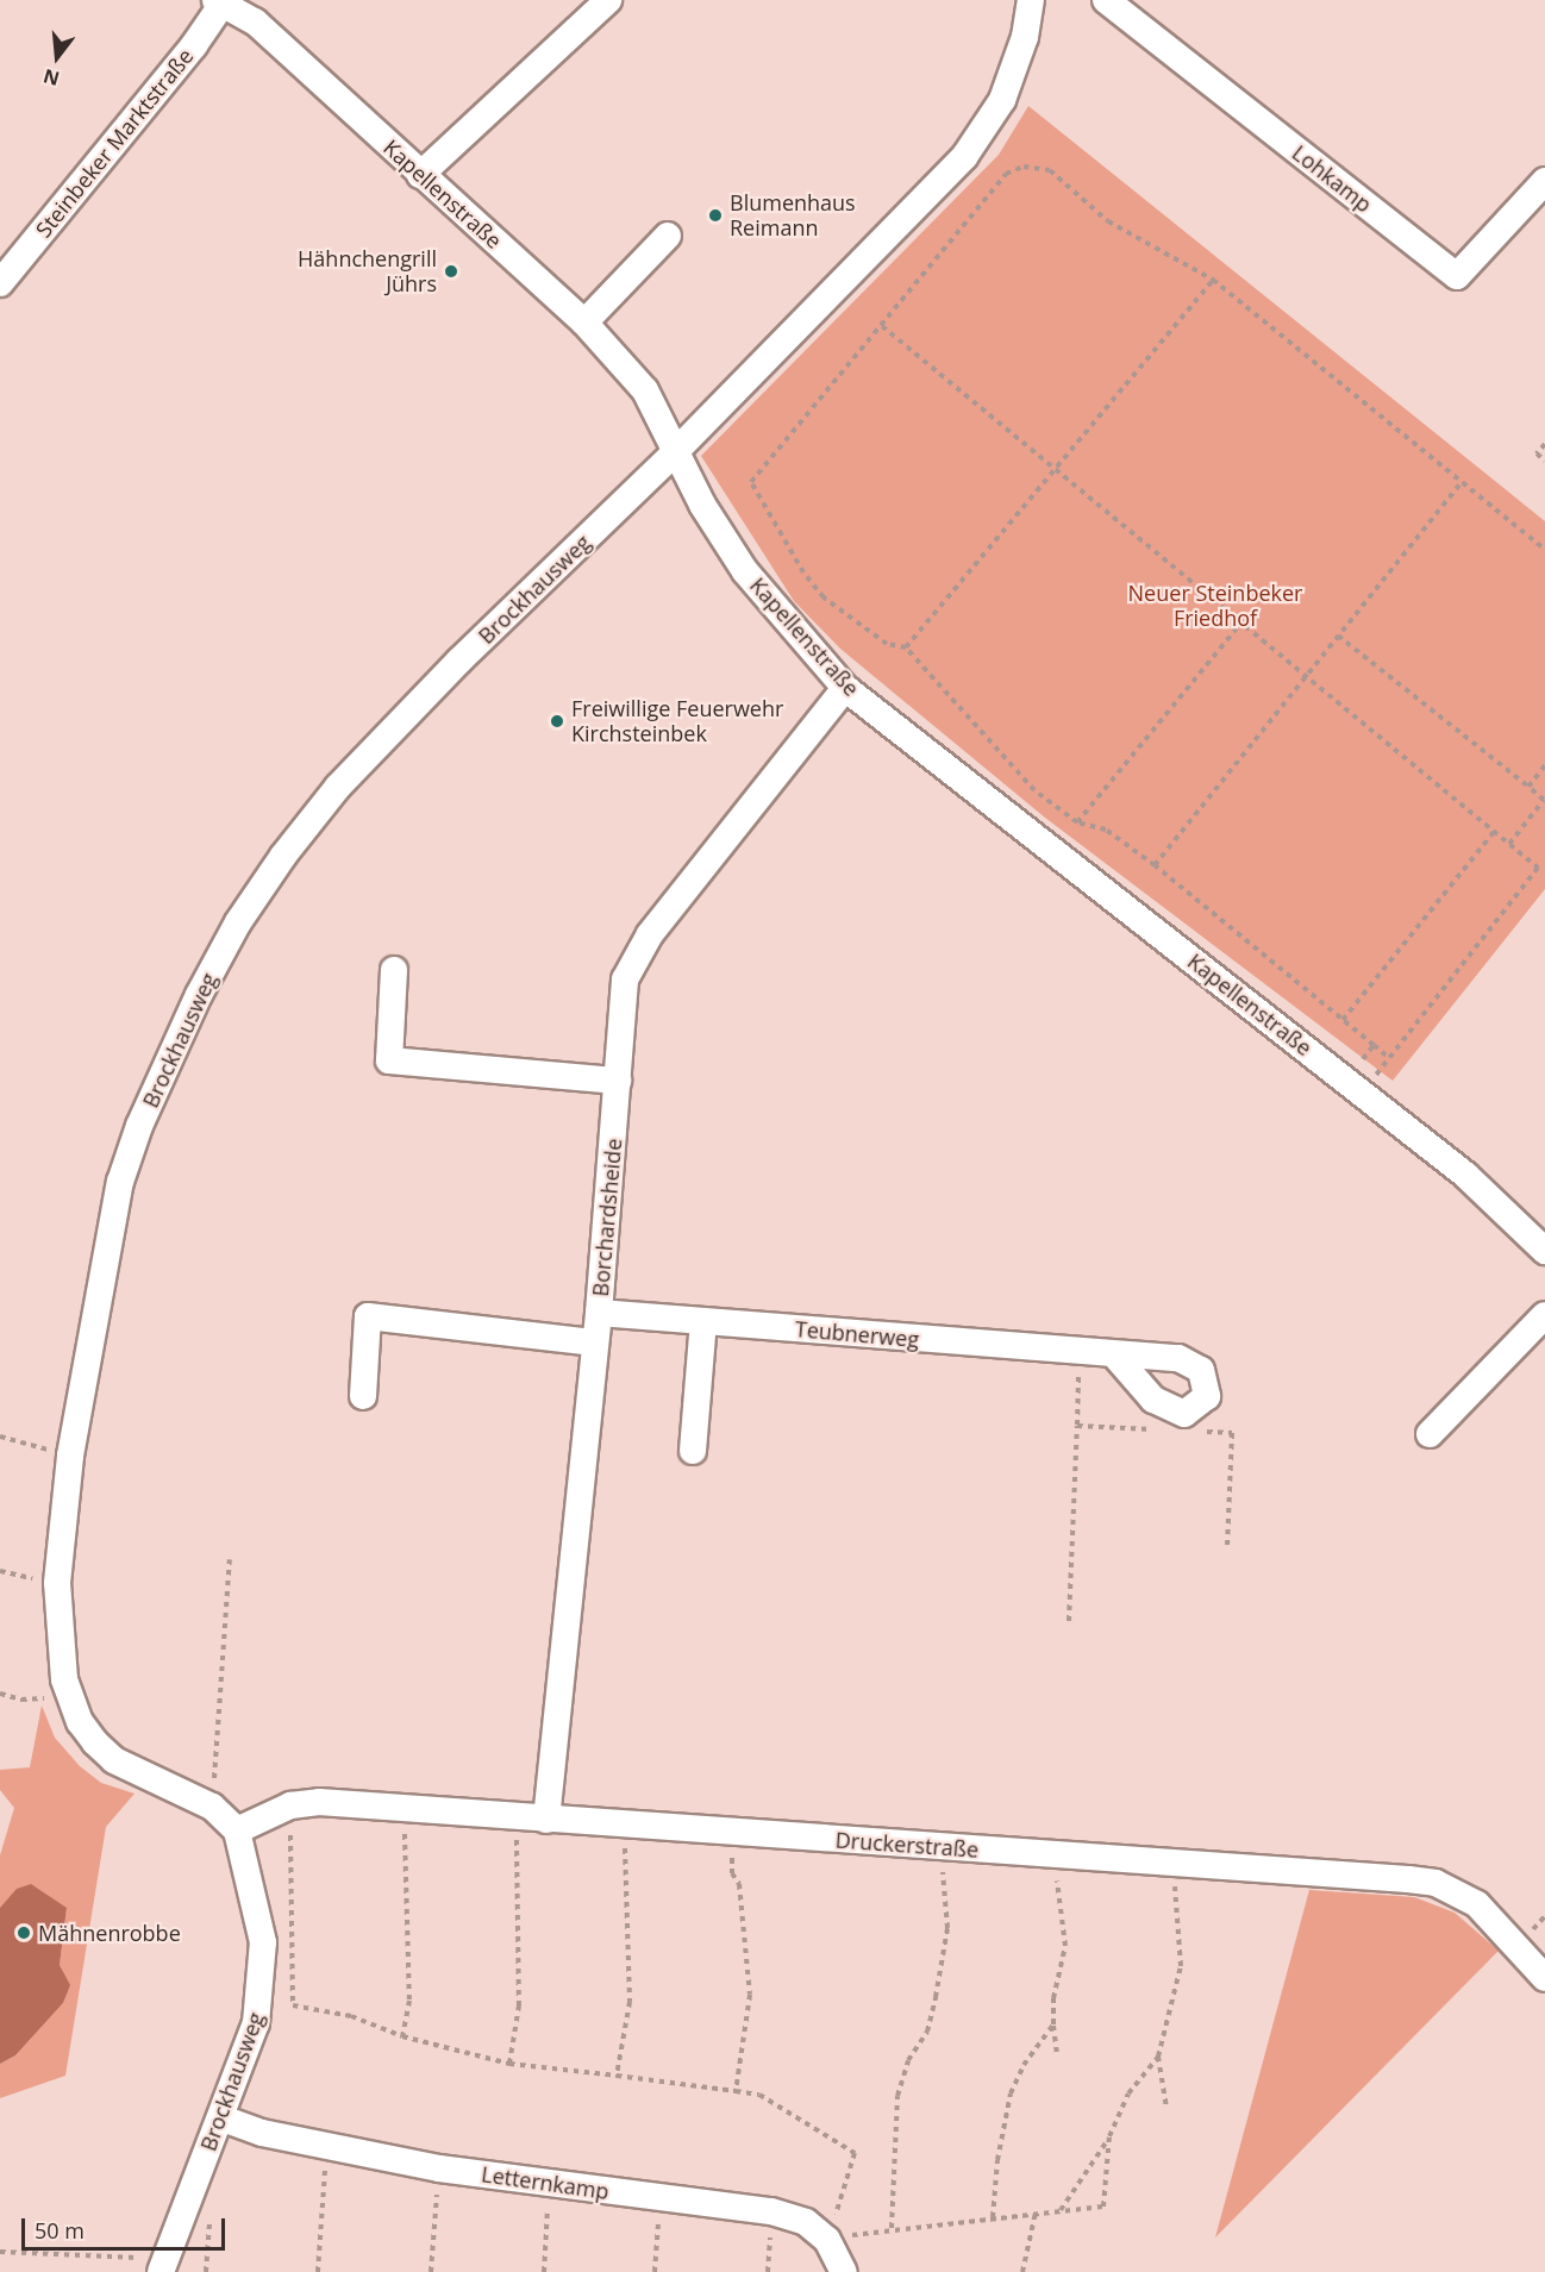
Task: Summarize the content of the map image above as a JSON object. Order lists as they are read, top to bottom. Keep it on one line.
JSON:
{"streets":{"street":["Steinbeker Marktstraße","Lohkamp","Kapellenstraße","Brockhausweg","Borchardsheide","Teubnerweg","Druckerstraße","Letternkamp"]},"crossings":[["Steinbeker Marktstraße","Kapellenstraße"],["Kapellenstraße","Brockhausweg"],["Kapellenstraße","Borchardsheide"],["Brockhausweg","Druckerstraße"],["Brockhausweg","Letternkamp"],["Borchardsheide","Teubnerweg"],["Borchardsheide","Druckerstraße"]],"parks":["Neuer Steinbeker Friedhof"],"places":["Blumenhaus Reimann","Hähnchengrill Jührs","Freiwillige Feuerwehr Kirchsteinbek","Mähnenrobbe"],"scale_bar":"50 m","north":"bottom"}
